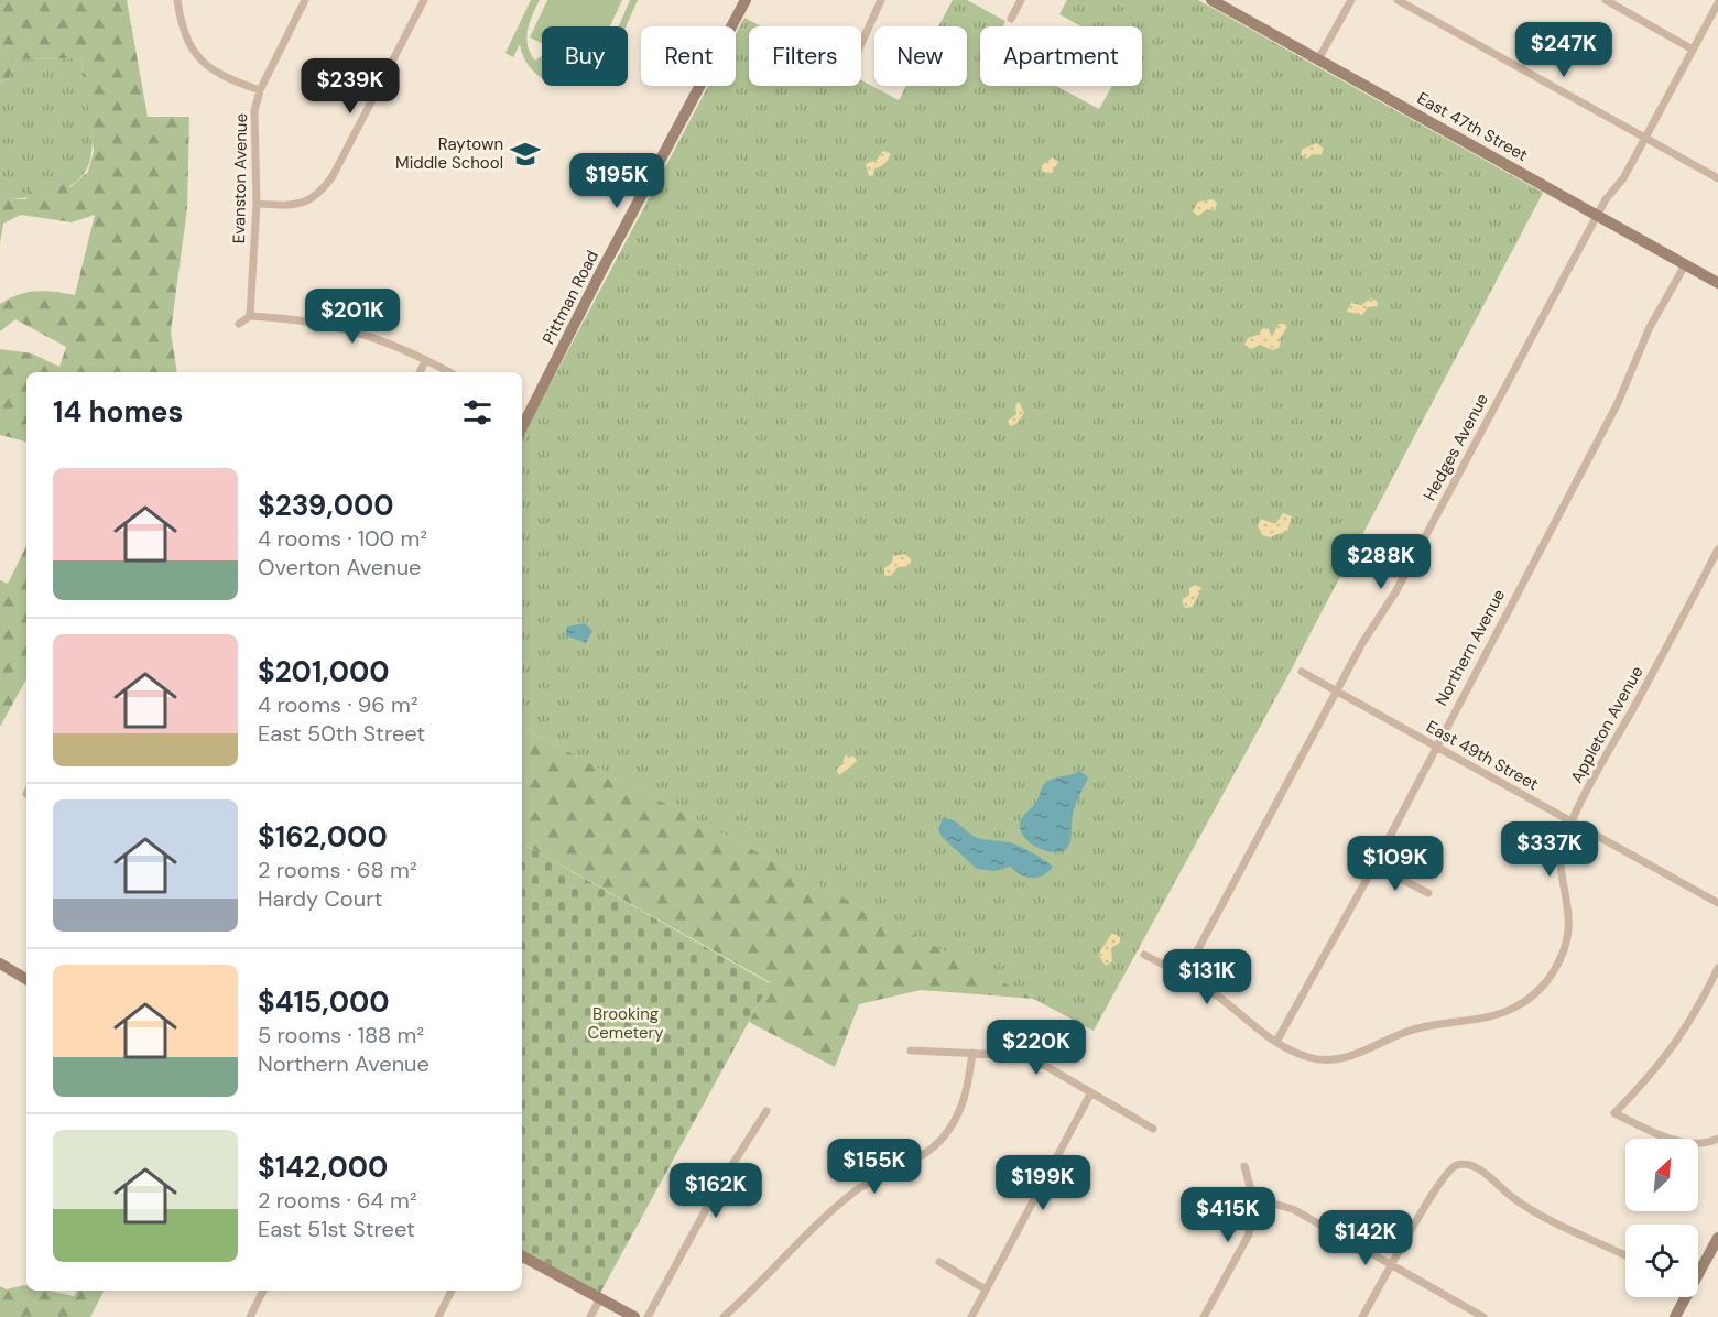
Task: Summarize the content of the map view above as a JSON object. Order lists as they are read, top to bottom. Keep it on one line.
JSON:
{"streets":{"street":["East 47th Street","Evanston Avenue","Pittman Road","Hedges Avenue","Northern Avenue","Appleton Avenue","East 49th Street"]},"crossings":[["East 47th Street","Hedges Avenue"],["East 47th Street","Northern Avenue"],["Hedges Avenue","Appleton Avenue"],["Hedges Avenue","East 49th Street"],["Northern Avenue","Appleton Avenue"],["Northern Avenue","East 49th Street"],["Appleton Avenue","East 49th Street"]],"parks":["Brooking Cemetery"],"places":{"school or university":["Raytown Middle School"]},"north":"top right","page":{"price":["$247K","$239K","$195K","$201K","$288K","$337K","$109K","$131K","$220K","$155K","$199K","$162K","$415K","$142K"],"chip":["Buy","Rent","Filters","New","Apartment"],"heading":"14 homes","list":[{"name":"$239,000","note":"4 rooms · 100 m² · Overton Avenue"},{"name":"$201,000","note":"4 rooms · 96 m² · East 50th Street"},{"name":"$162,000","note":"2 rooms · 68 m² · Hardy Court"},{"name":"$415,000","note":"5 rooms · 188 m² · Northern Avenue"},{"name":"$142,000","note":"2 rooms · 64 m² · East 51st Street"}]}}
